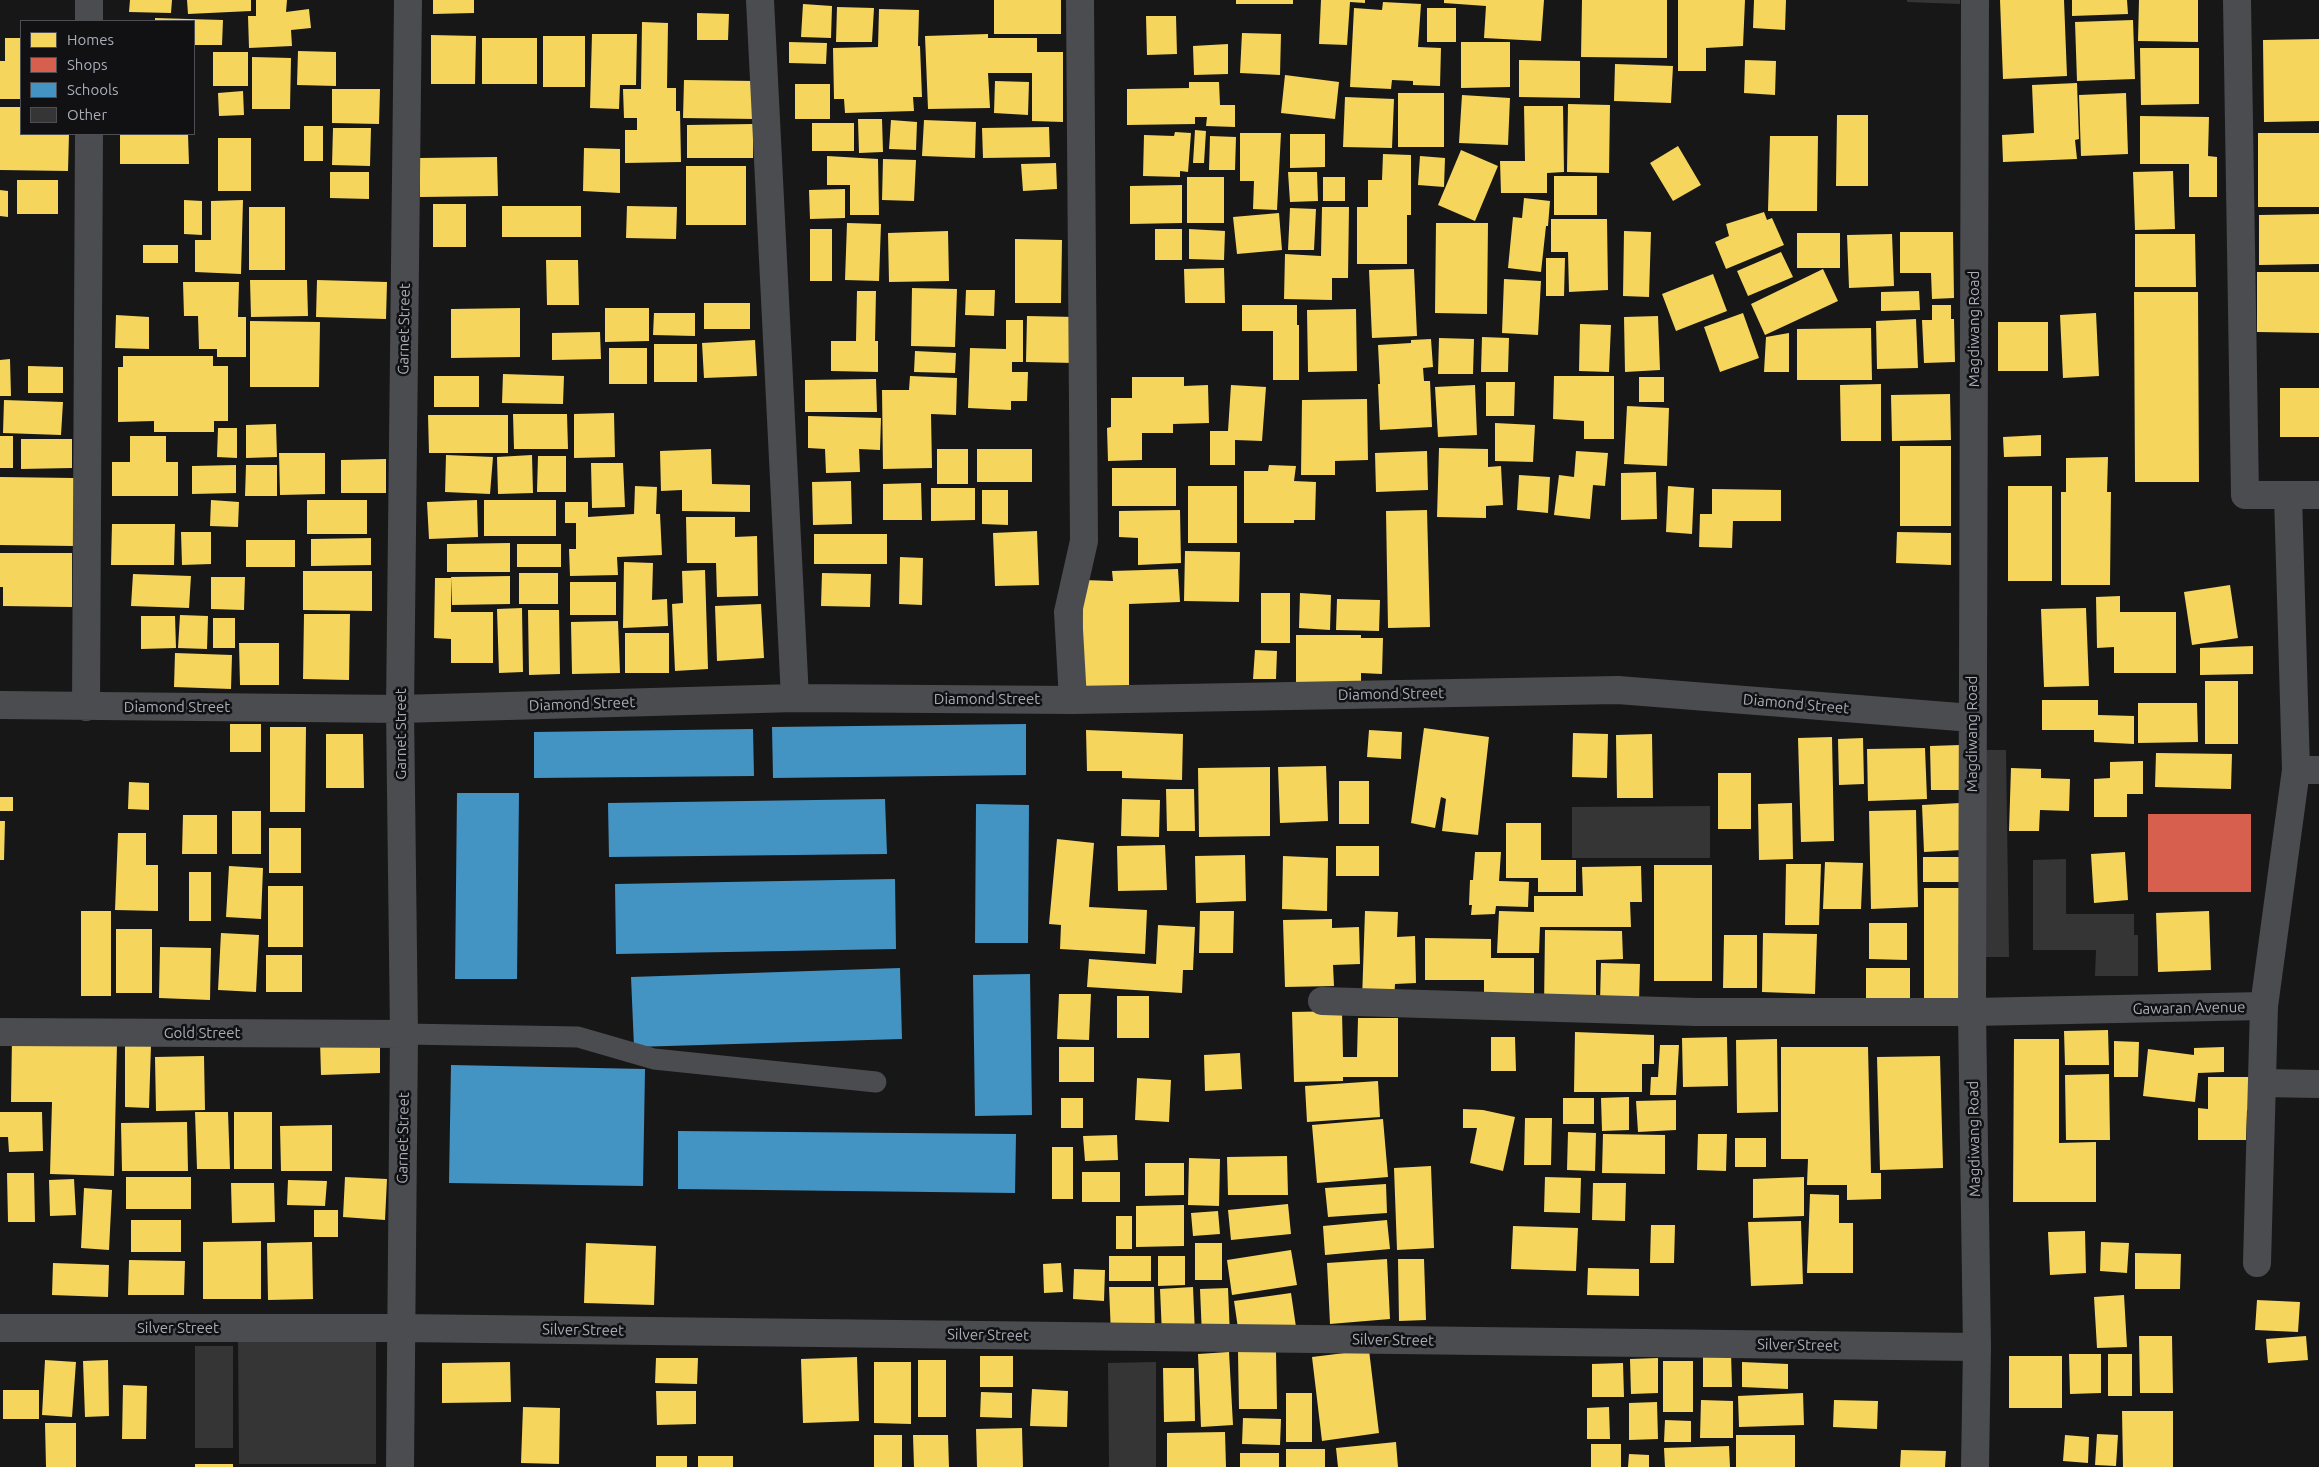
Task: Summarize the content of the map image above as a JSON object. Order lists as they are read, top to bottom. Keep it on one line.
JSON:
{"streets":{"street":["Garnet Street","Magdiwang Road","Diamond Street","Gawaran Avenue","Gold Street","Silver Street"]},"crossings":[["Garnet Street","Diamond Street"],["Garnet Street","Gold Street"],["Garnet Street","Silver Street"],["Magdiwang Road","Diamond Street"],["Magdiwang Road","Gawaran Avenue"],["Magdiwang Road","Silver Street"]],"legend":["Homes","Shops","Schools","Other"]}
